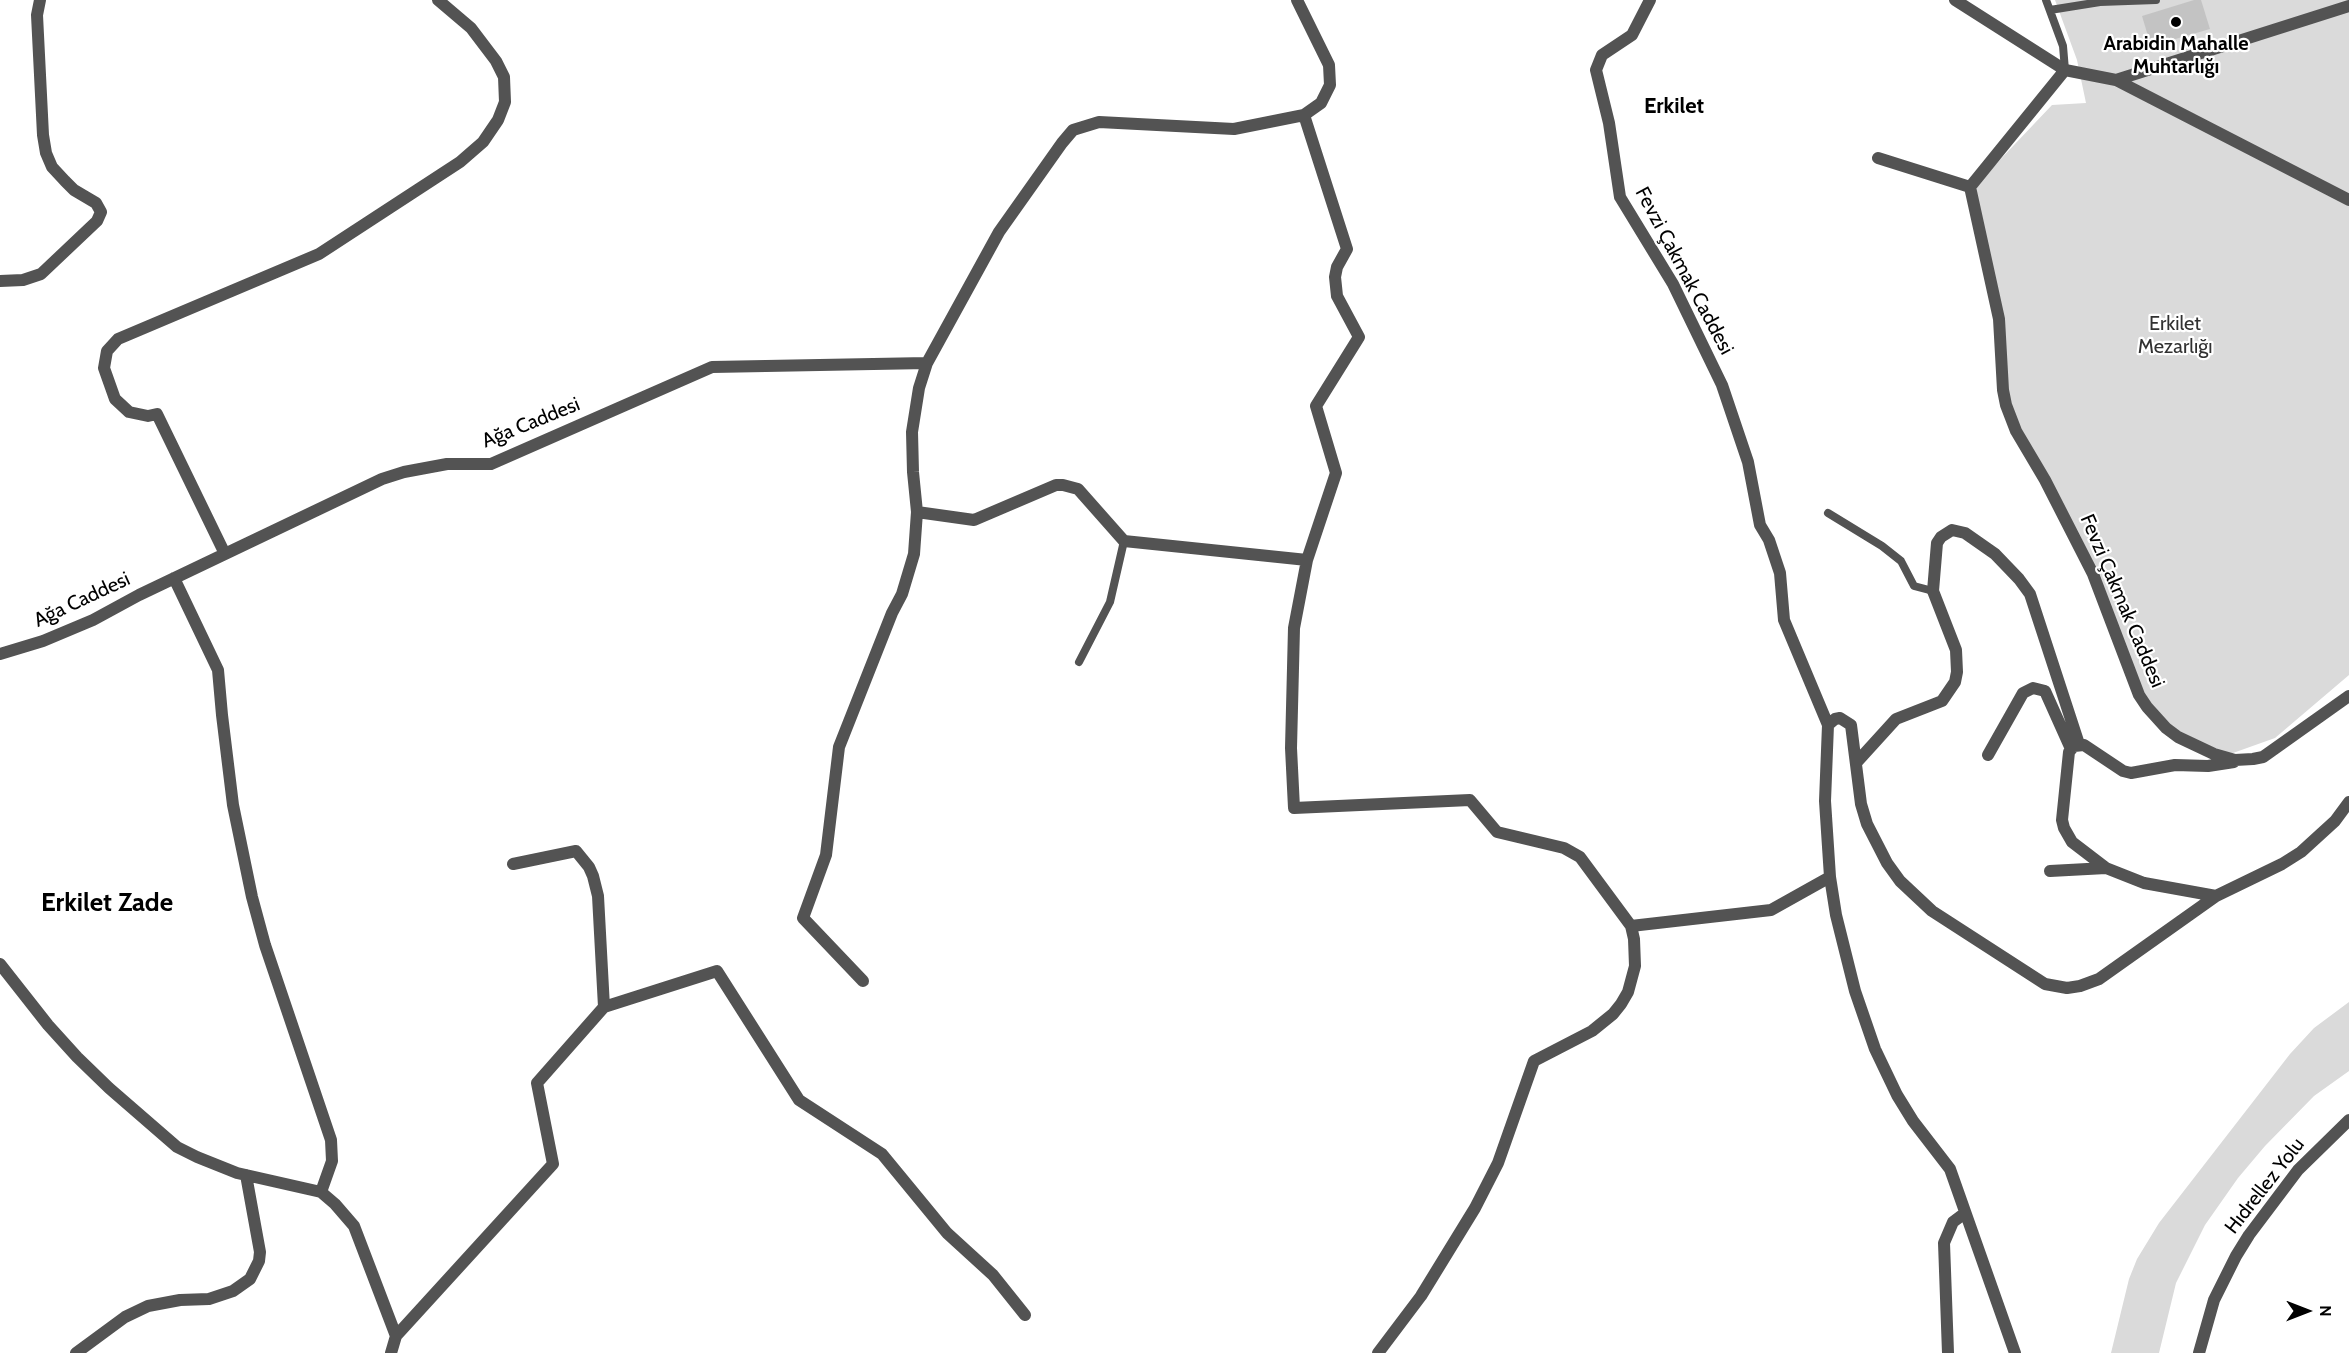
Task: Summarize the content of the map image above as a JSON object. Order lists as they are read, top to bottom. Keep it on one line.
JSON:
{"streets":{"street":["Fevzi Çakmak Caddesi","Ağa Caddesi","Hıdrellez Yolu"]},"districts":["Erkilet","Erkilet Zade"],"parks":["Erkilet Mezarlığı"],"places":["Arabidin Mahalle Muhtarlığı"],"north":"right"}
